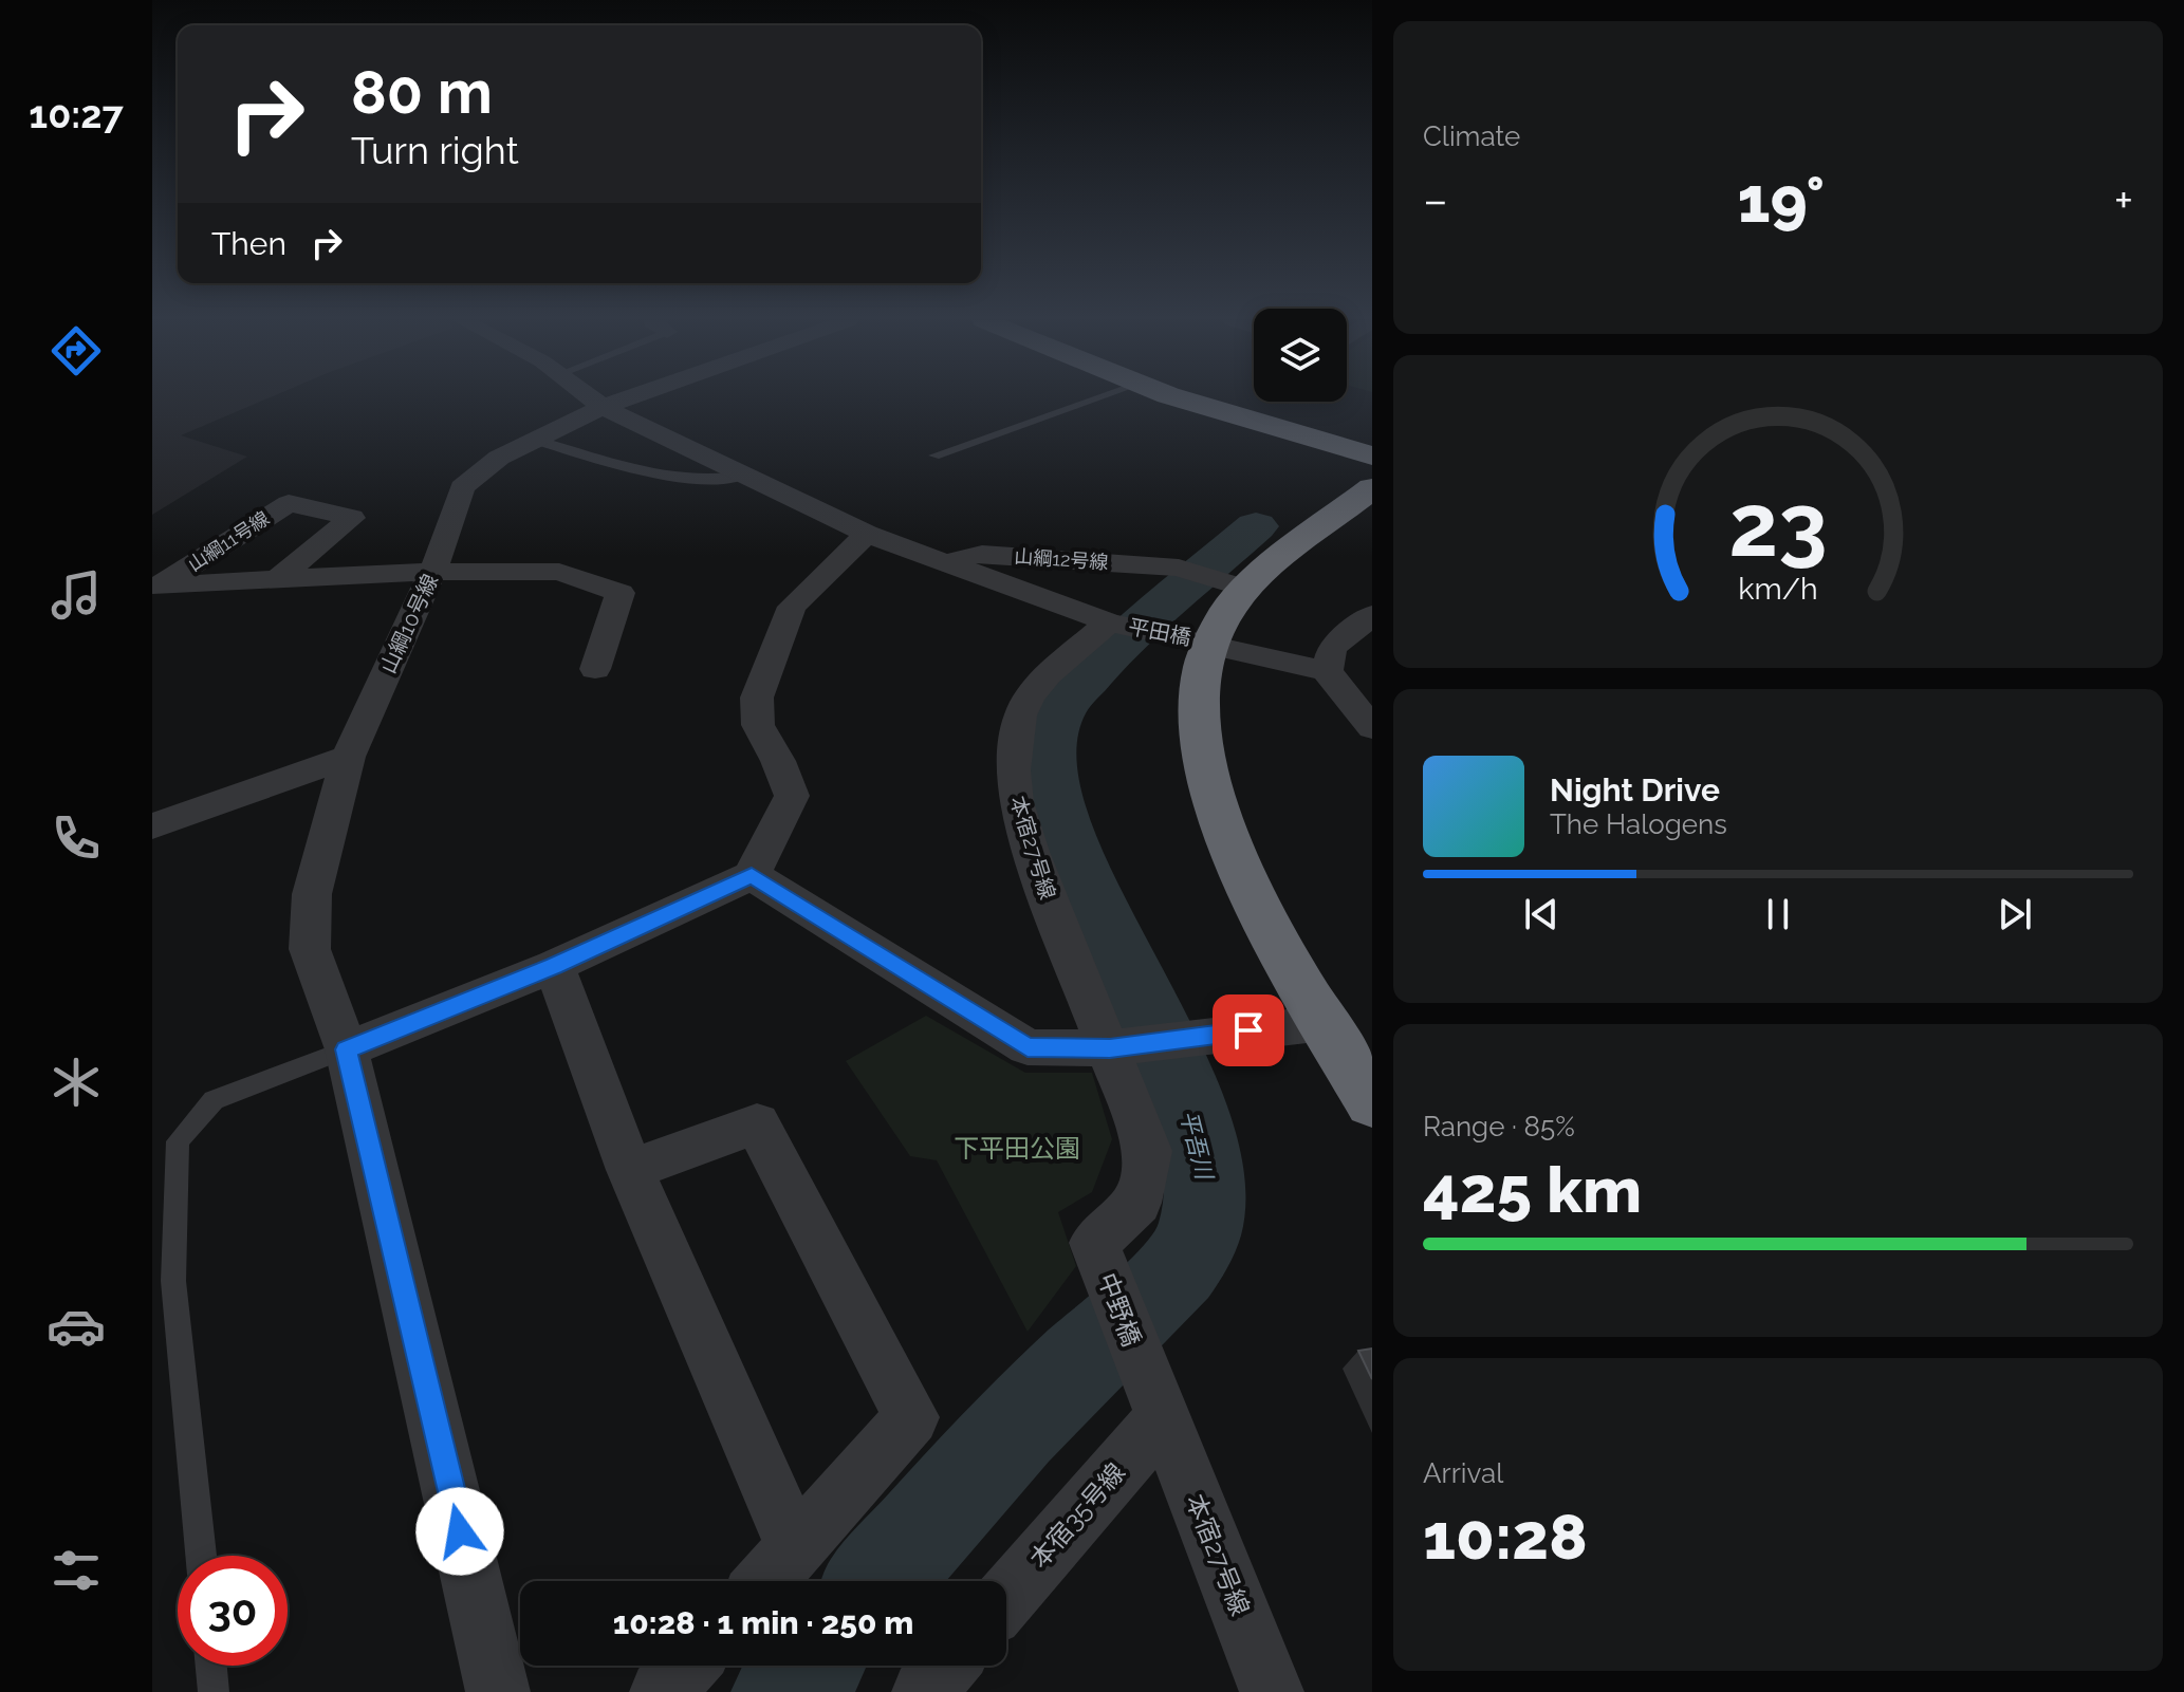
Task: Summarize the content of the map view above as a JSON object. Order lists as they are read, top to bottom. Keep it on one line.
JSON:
{"streets":{"street":["山綱11号線","山綱12号線","山綱10号線","平田橋","本宿27号線","中野橋","本宿35号線"]},"crossings":[["山綱12号線","平田橋"],["平田橋","本宿27号線"],["本宿27号線","中野橋"],["本宿27号線","本宿35号線"],["中野橋","本宿35号線"]],"water":["平吾川"],"parks":["下平田公園"],"page":{"tabs":"10:27","tile":["Climate",["Range · 85%","425 km"],["Arrival","10:28"]],"turn":["80 m","Turn right"],"heat":["−","19°","+"],"then":"Then","song":["Night Drive","The Halogens"],"limit":"30","trip":"10:28 · 1 min · 250 m","gauge":["23","km/h"]}}
